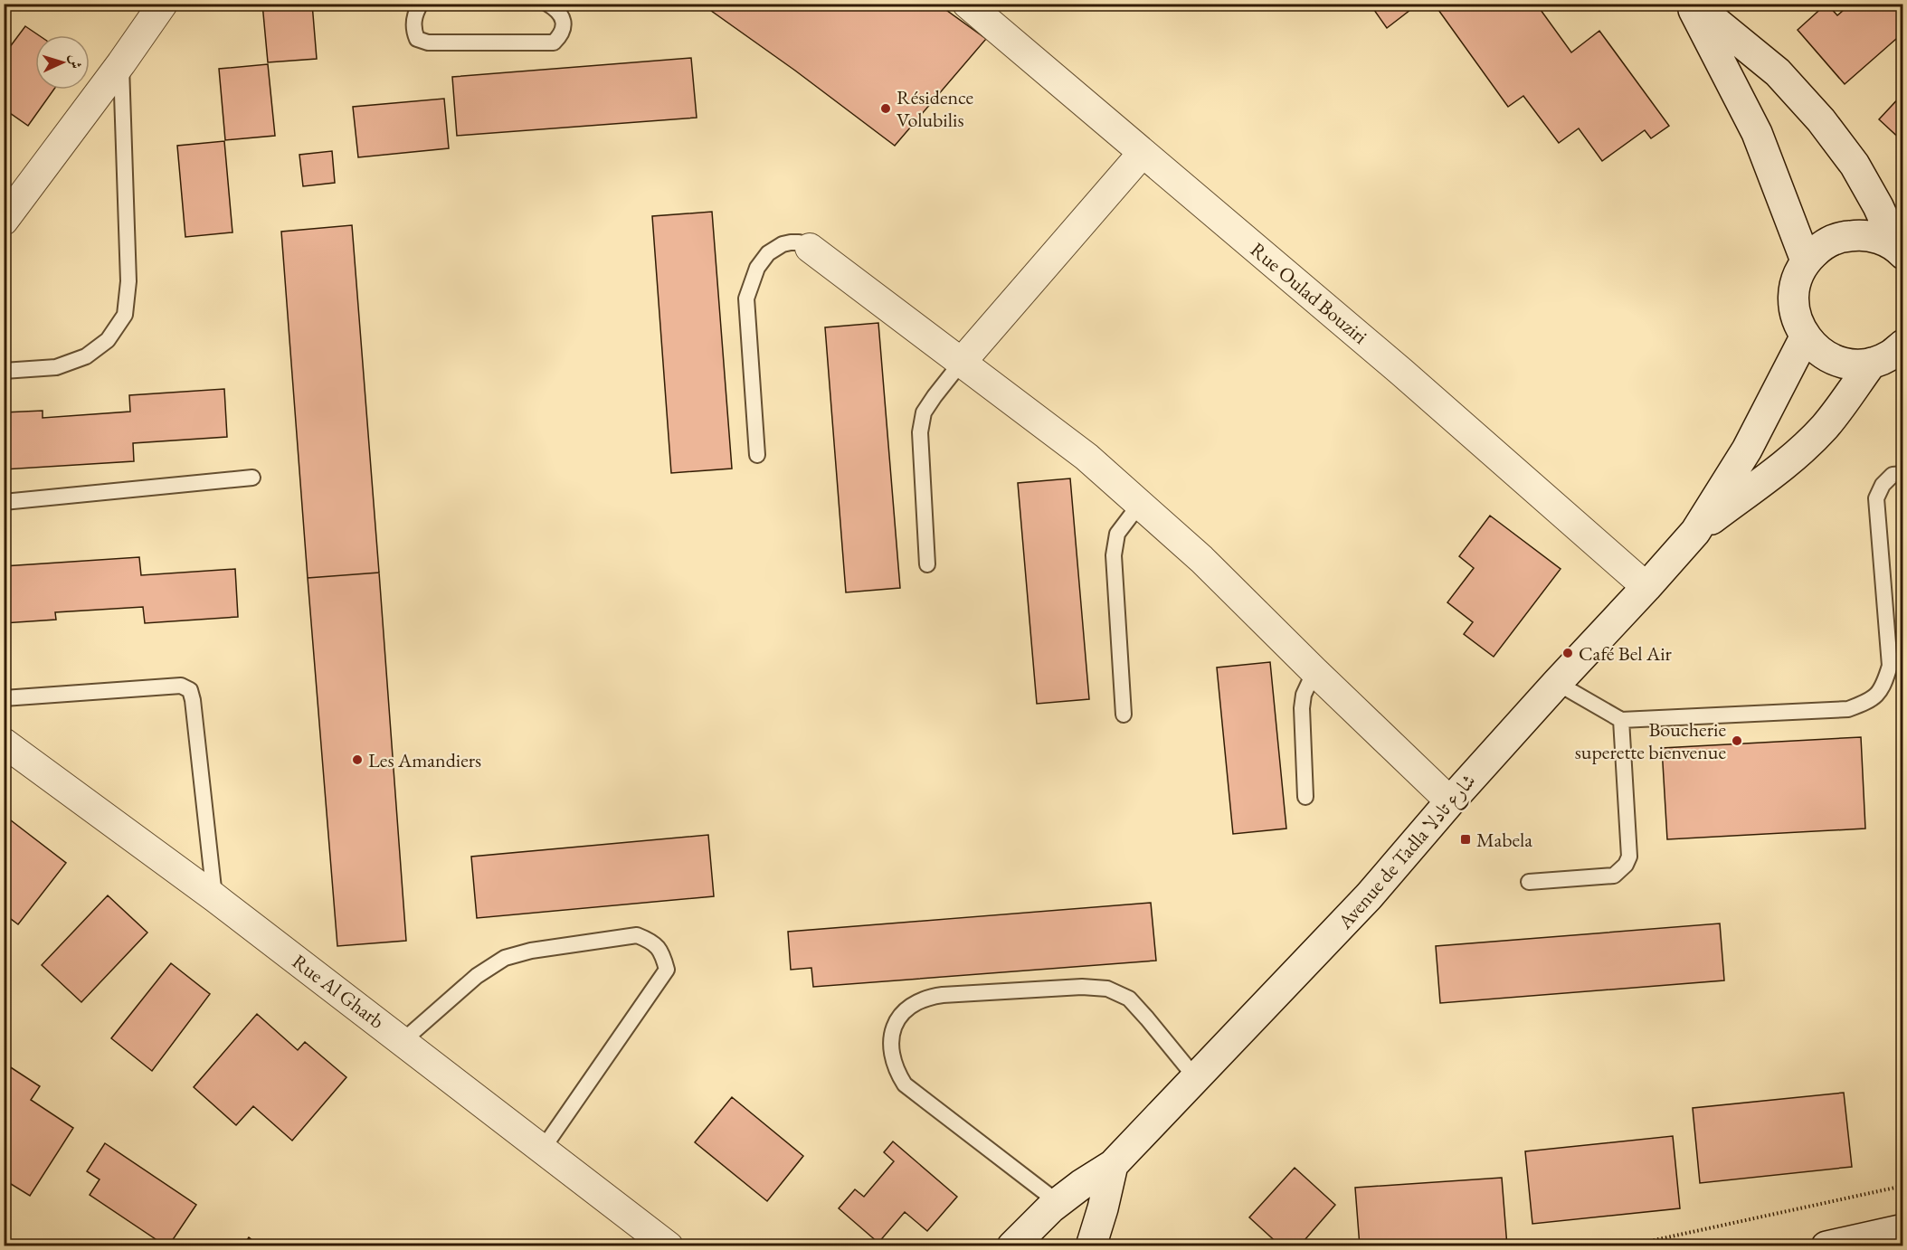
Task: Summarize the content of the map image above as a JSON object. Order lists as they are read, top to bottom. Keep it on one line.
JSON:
{"streets":{"main road":["Avenue de Tadla شارع تادلا"],"street":["Rue Oulad Bouziri","Rue Al Gharb"]},"crossings":[["Rue Oulad Bouziri","Avenue de Tadla شارع تادلا"]],"places":{"other":["Résidence Volubilis","Café Bel Air","Boucherie superette bienvenue","Les Amandiers"],"transit":["Mabela"]},"north":"right"}
